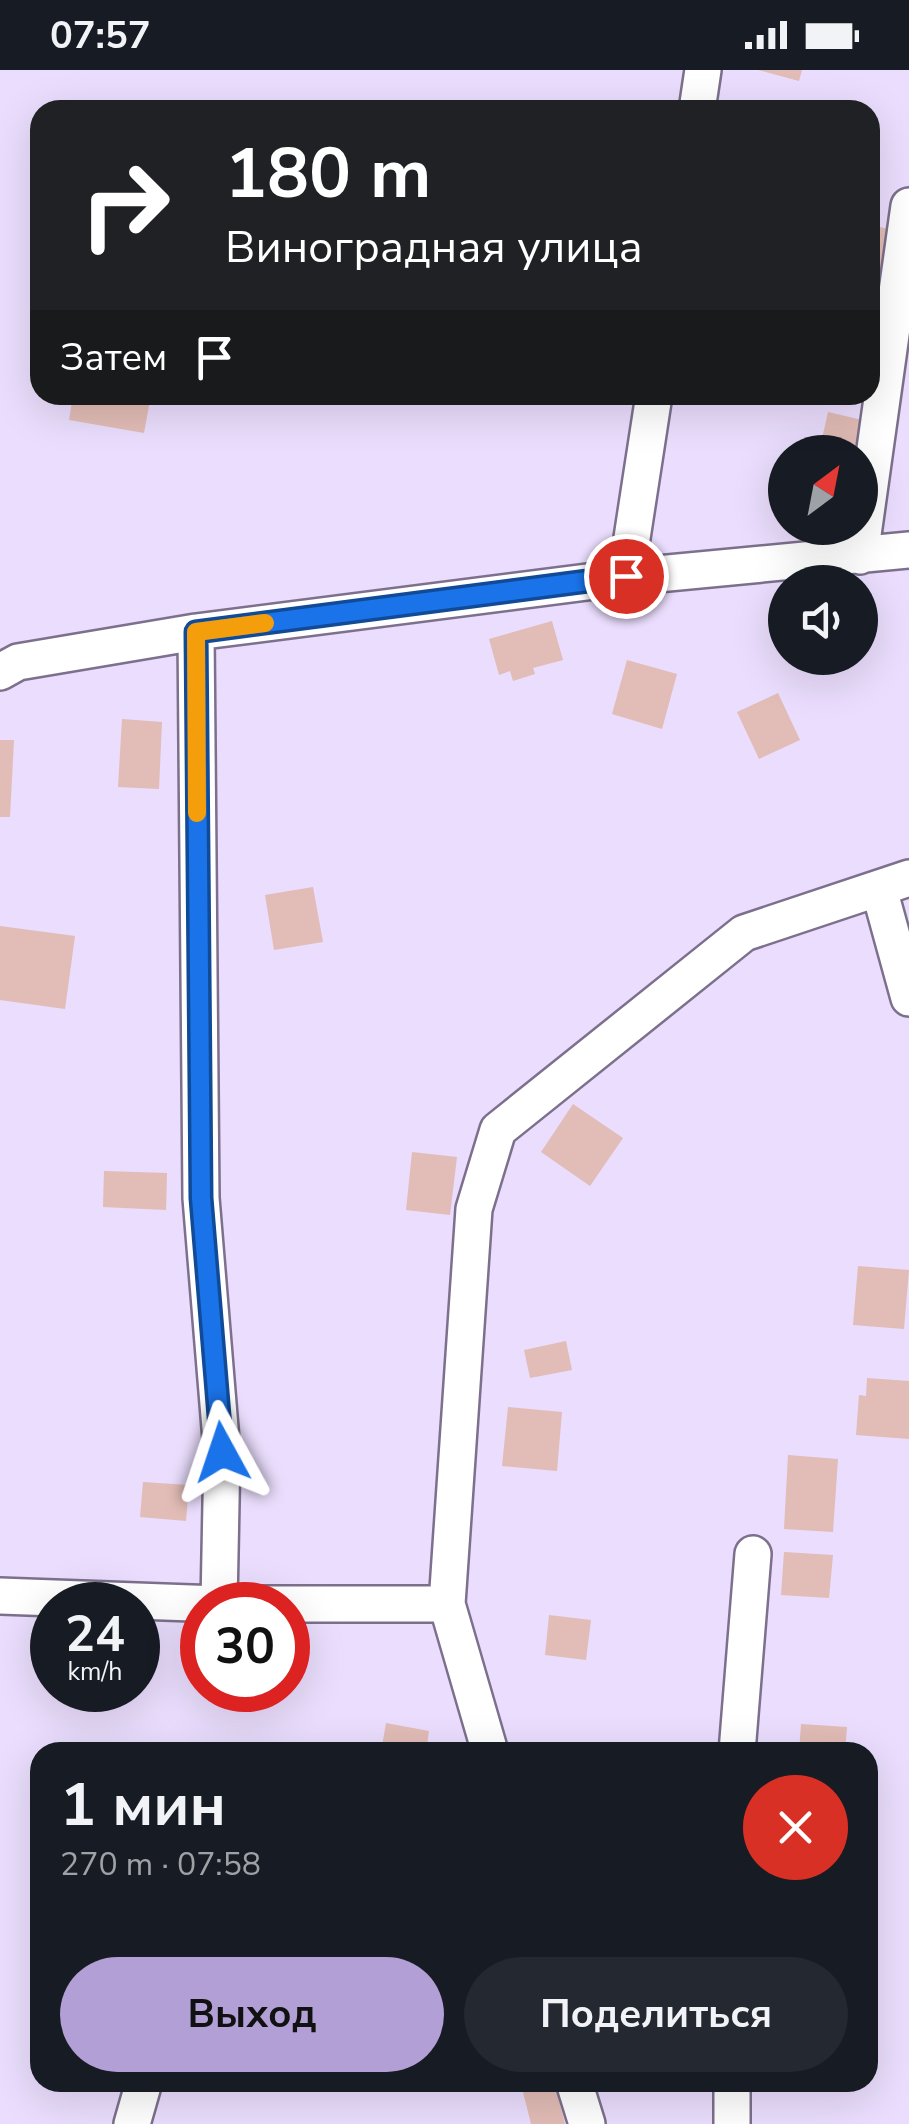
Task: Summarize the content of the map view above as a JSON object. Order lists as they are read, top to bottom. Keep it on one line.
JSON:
{"north":"top right","page":{"status":"07:57","turn":["180 m","Виноградная улица"],"then":"Затем","speed":"24 km/h","limit":"30","heading":["1 мин","270 m · 07:58"],"buttons":["Выход","Поделиться"]}}
